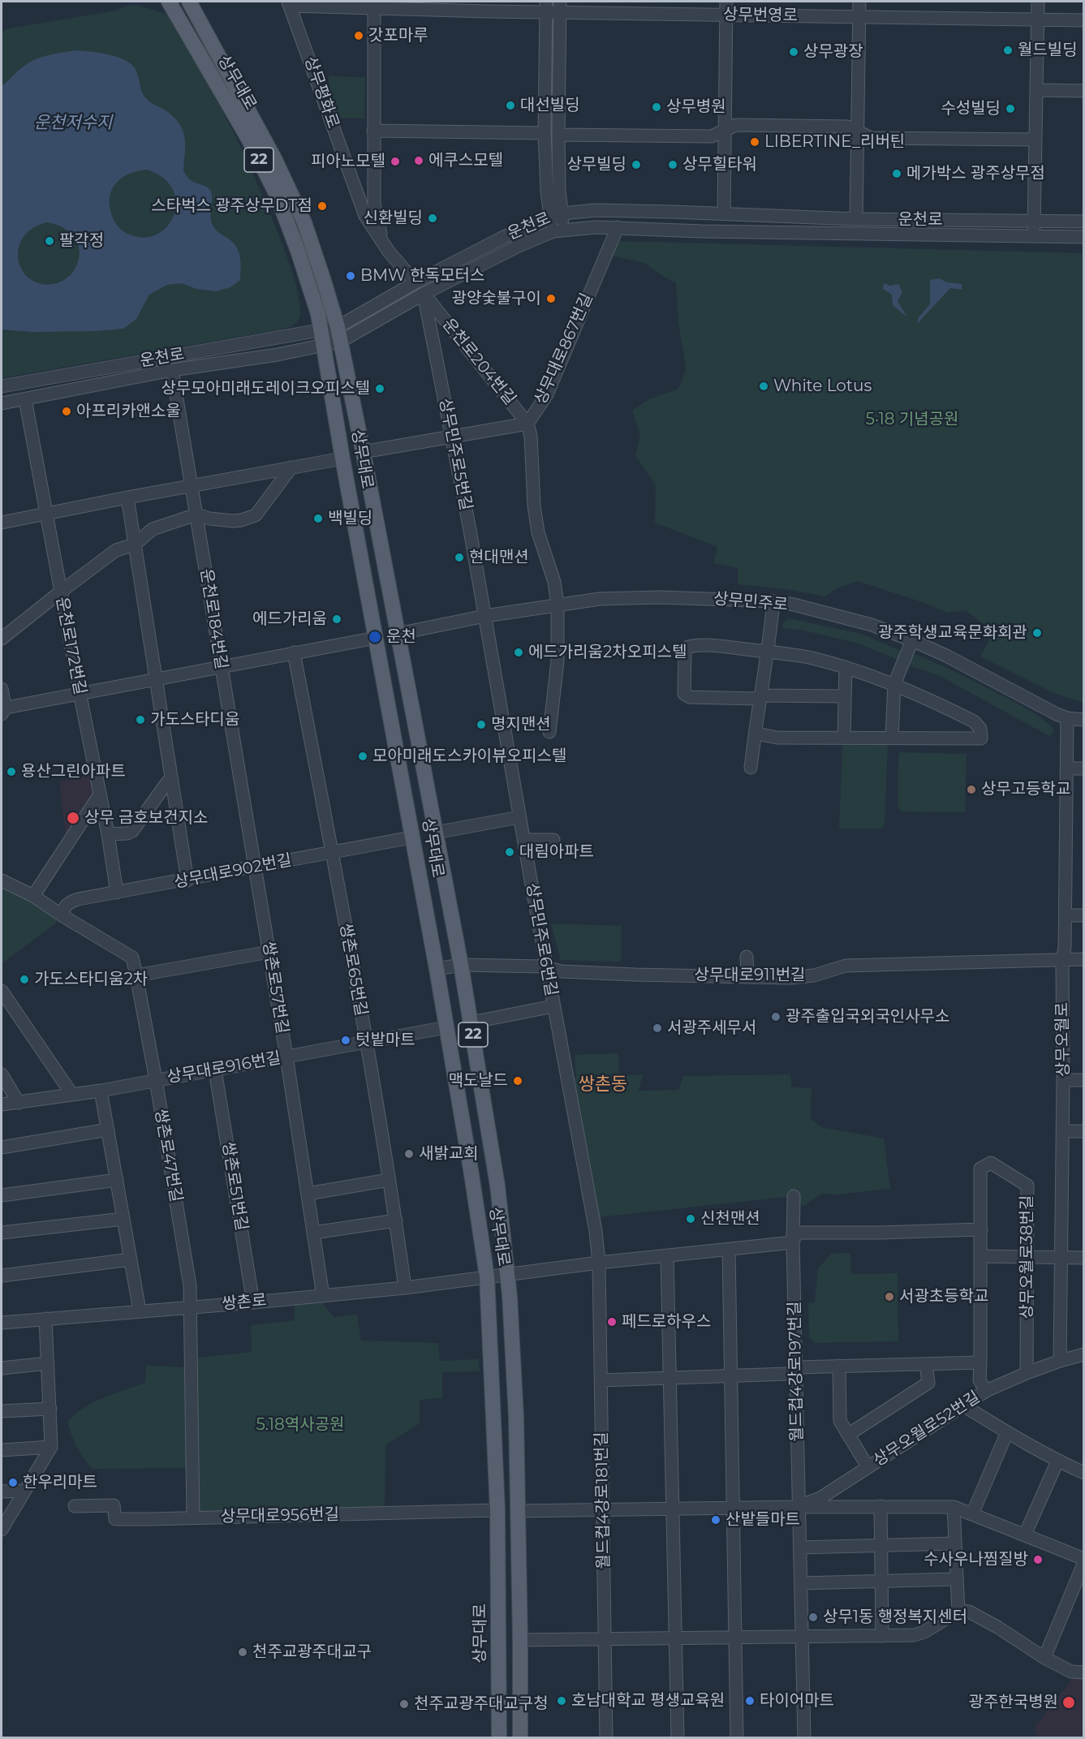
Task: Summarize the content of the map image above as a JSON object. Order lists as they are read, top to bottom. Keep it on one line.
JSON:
{"streets":{"main road":["상무대로","22"],"street":["상무번영로","상무평화로","운천로","상무대로867번길","운천로204번길","상무민주로5번길","상무민주로","운천로184번길","운천로172번길","상무대로902번길","상무민주로6번길","쌍촌로65번길","상무대로911번길","쌍촌로57번길","상무오월로","상무대로916번길","쌍촌로47번길","쌍촌로51번길","상무오월로38번길","쌍촌로","월드컵4강로197번길","상무오월로52번길","월드컵4강로181번길","상무대로956번길"]},"crossings":[["상무번영로","상무평화로"],["상무대로","운천로"],["상무대로","상무대로867번길"],["상무대로","상무민주로"],["상무대로","상무대로902번길"],["상무대로","상무대로911번길"],["상무대로","상무대로916번길"],["상무대로","쌍촌로"],["상무대로","상무대로956번길"],["상무평화로","운천로"],["운천로","상무대로867번길"],["운천로","운천로204번길"],["운천로","상무민주로5번길"],["운천로","운천로184번길"],["운천로","운천로172번길"],["상무대로867번길","운천로204번길"],["상무대로867번길","상무민주로5번길"],["운천로204번길","상무민주로5번길"],["운천로204번길","상무민주로"],["상무민주로5번길","상무민주로"],["상무민주로5번길","상무민주로6번길"],["상무민주로","상무민주로6번길"],["상무민주로","상무오월로"],["운천로184번길","상무대로902번길"],["운천로184번길","쌍촌로57번길"],["운천로172번길","상무대로902번길"],["상무대로902번길","쌍촌로65번길"],["상무대로902번길","쌍촌로57번길"],["상무대로902번길","쌍촌로47번길"],["상무민주로6번길","상무대로911번길"],["상무민주로6번길","쌍촌로"],["상무민주로6번길","월드컵4강로181번길"],["쌍촌로65번길","상무대로916번길"],["쌍촌로65번길","쌍촌로"],["상무대로911번길","상무오월로"],["쌍촌로57번길","상무대로916번길"],["쌍촌로57번길","쌍촌로"],["상무오월로","상무오월로52번길"],["상무대로916번길","쌍촌로47번길"],["상무대로916번길","쌍촌로51번길"],["쌍촌로47번길","쌍촌로"],["쌍촌로47번길","상무대로956번길"],["쌍촌로51번길","쌍촌로"],["상무오월로38번길","상무오월로52번길"],["쌍촌로","월드컵4강로197번길"],["쌍촌로","월드컵4강로181번길"],["월드컵4강로197번길","상무오월로52번길"]],"districts":["쌍촌동"],"water":["운천저수지"],"parks":["5·18 기념공원","5.18역사공원"],"places":["갓포마루","월드빌딩","상무광장","대선빌딩","상무병원","수성빌딩","LIBERTINE_리버틴","에쿠스모텔","피아노모텔","상무빌딩","상무힐타워","메가박스 광주상무점","스타벅스 광주상무DT점","신환빌딩","팔각정","BMW 한독모터스","광양숯불구이","White Lotus","상무모아미래도레이크오피스텔","아프리카앤소울","백빌딩","현대맨션","에드가리움","광주학생교육문화회관","운천","에드가리움2차오피스텔","가도스타디움","명지맨션","모아미래도스카이뷰오피스텔","용산그린아파트","상무고등학교","상무 금호보건지소","대림아파트","가도스타디움2차","광주출입국외국인사무소","서광주세무서","텃밭마트","맥도날드","새밝교회","신천맨션","서광초등학교","페드로하우스","한우리마트","산밭들마트","수사우나찜질방","상무1동 행정복지센터","천주교광주대교구","호남대학교 평생교육원","타이어마트","광주한국병원","천주교광주대교구청"]}
